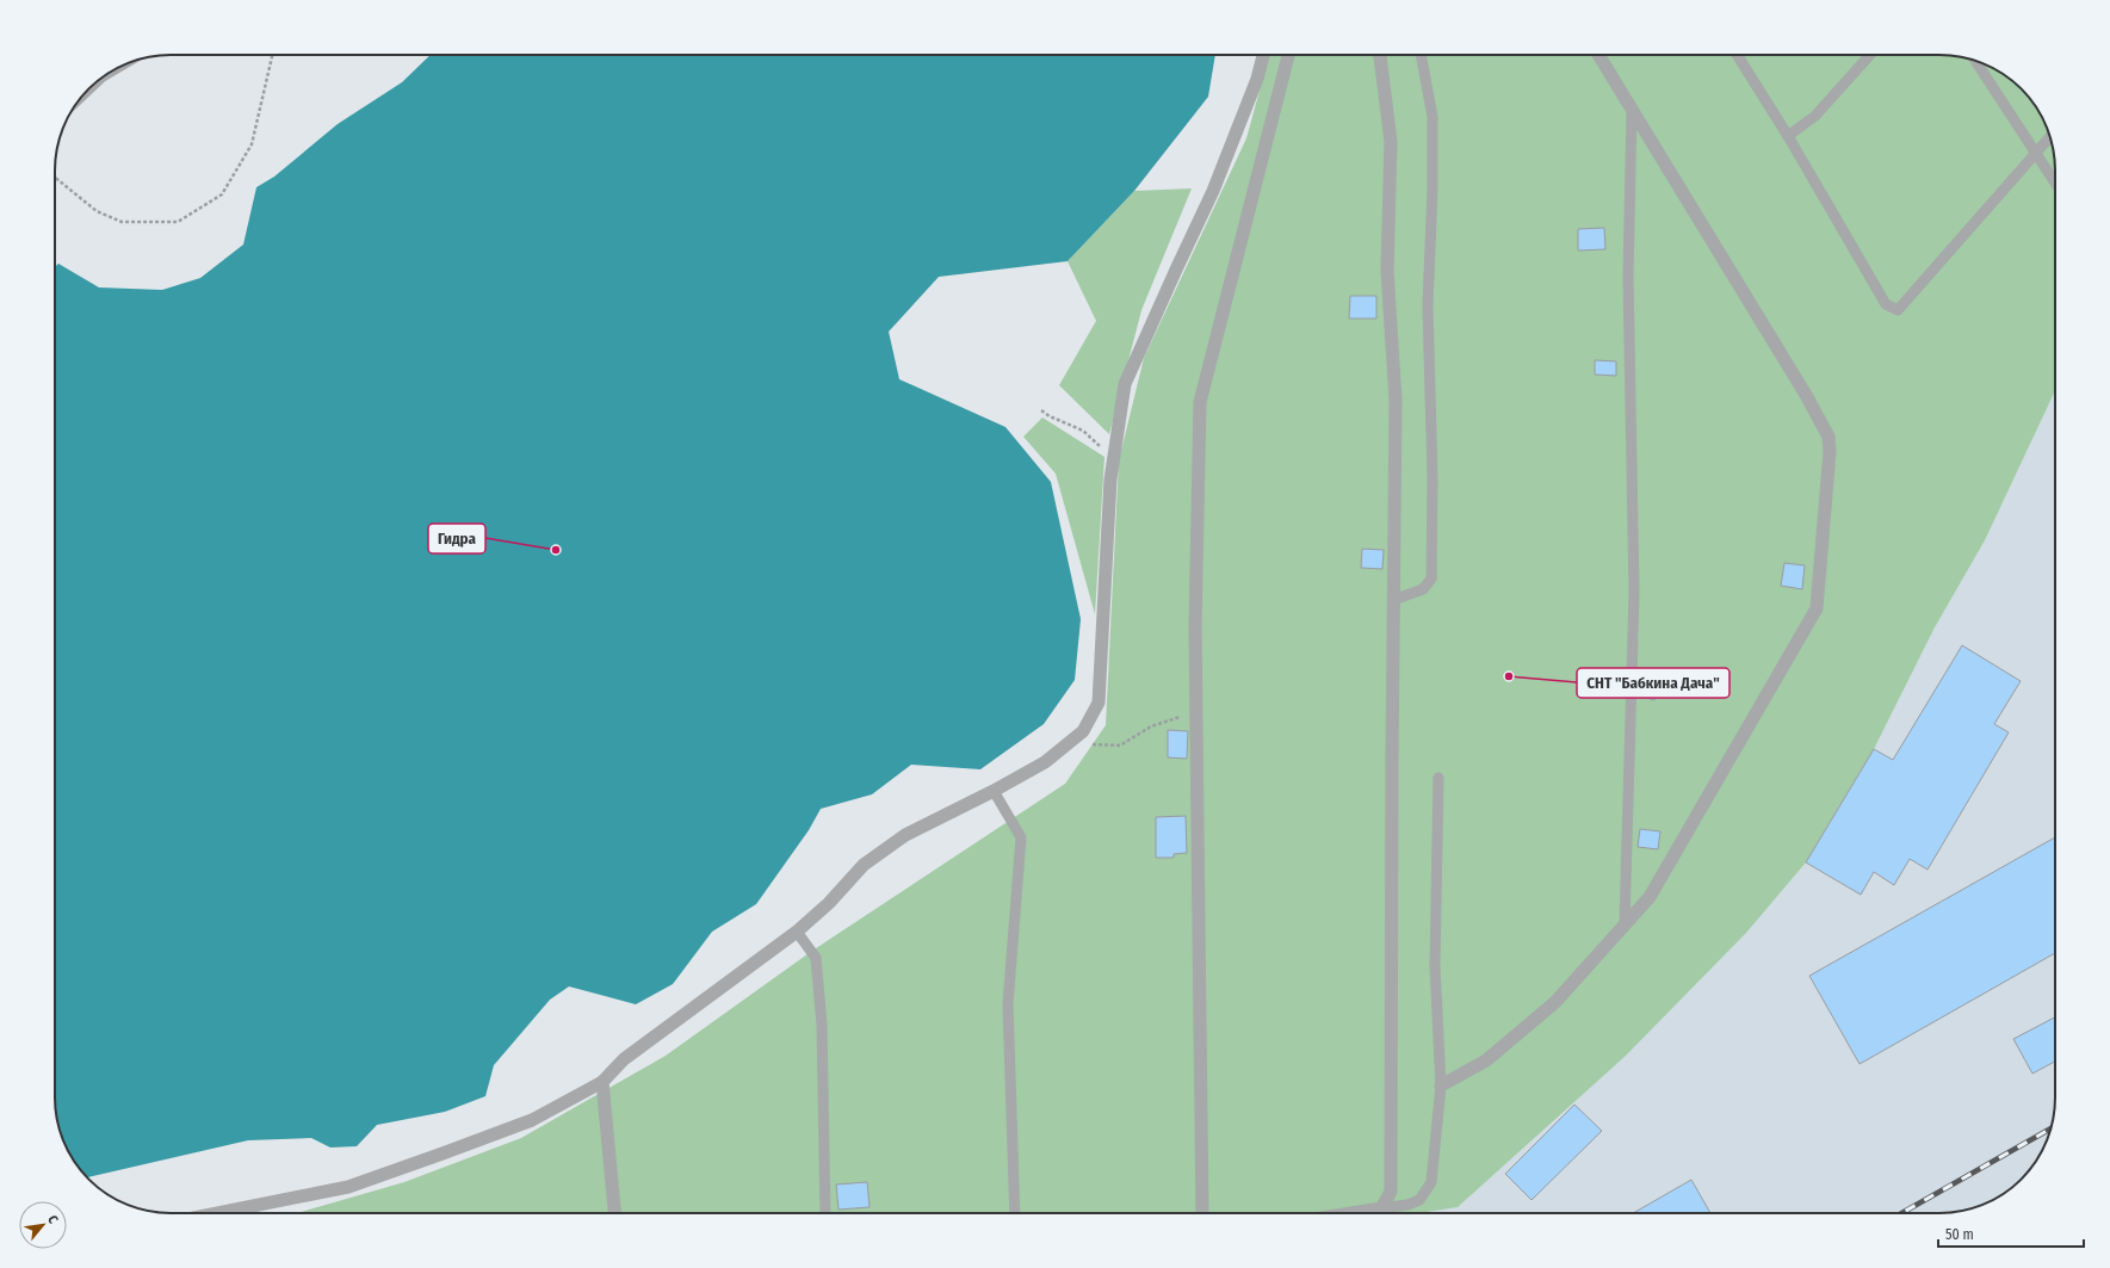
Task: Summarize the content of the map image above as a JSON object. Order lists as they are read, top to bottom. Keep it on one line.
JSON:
{"places":["Гидра","СНТ \"Бабкина Дача\""],"scale_bar":"50 m","north":"top right"}
